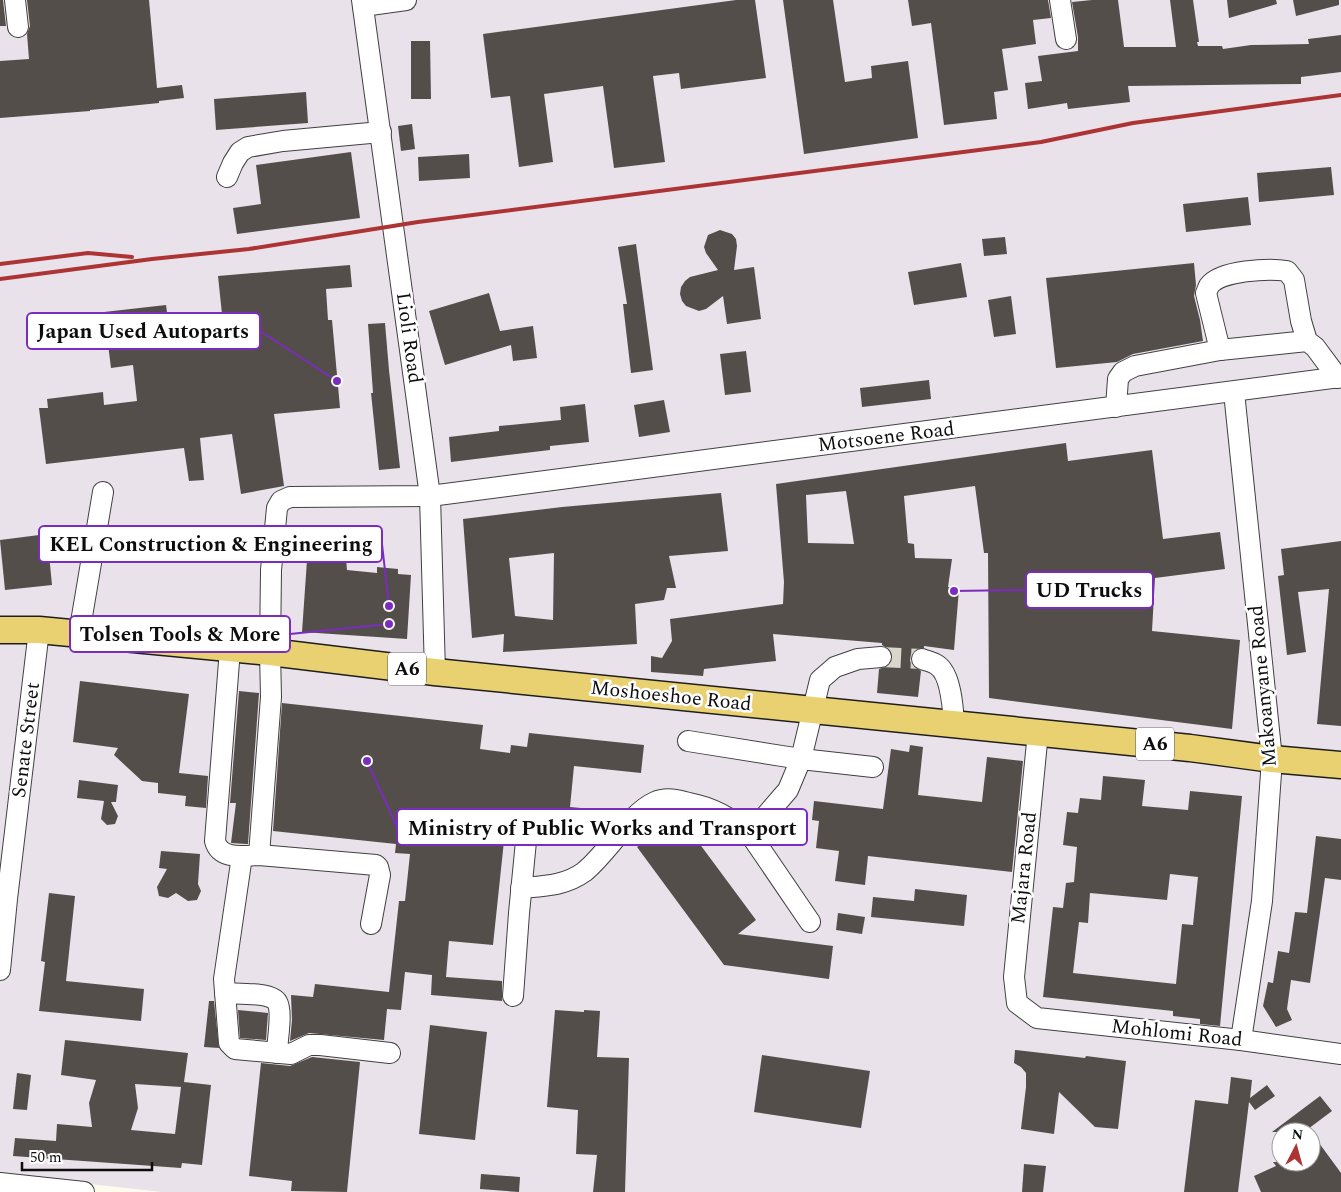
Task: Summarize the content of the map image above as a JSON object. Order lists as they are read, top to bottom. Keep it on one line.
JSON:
{"streets":{"main road":["A6","Moshoeshoe Road"],"street":["Lioli Road","Motsoene Road","Makoanyane Road","Senate Street","Majara Road","Mohlomi Road"]},"crossings":[["Lioli Road","Motsoene Road"],["Lioli Road","Moshoeshoe Road"],["Motsoene Road","Makoanyane Road"],["Motsoene Road","Moshoeshoe Road"],["Makoanyane Road","Moshoeshoe Road"],["Makoanyane Road","Mohlomi Road"],["Moshoeshoe Road","Senate Street"],["Moshoeshoe Road","Majara Road"],["Majara Road","Mohlomi Road"]],"places":["Japan Used Autoparts","UD Trucks","KEL Construction & Engineering","Tolsen Tools & More","Ministry of Public Works and Transport"],"scale_bar":"50 m","north":"top"}
